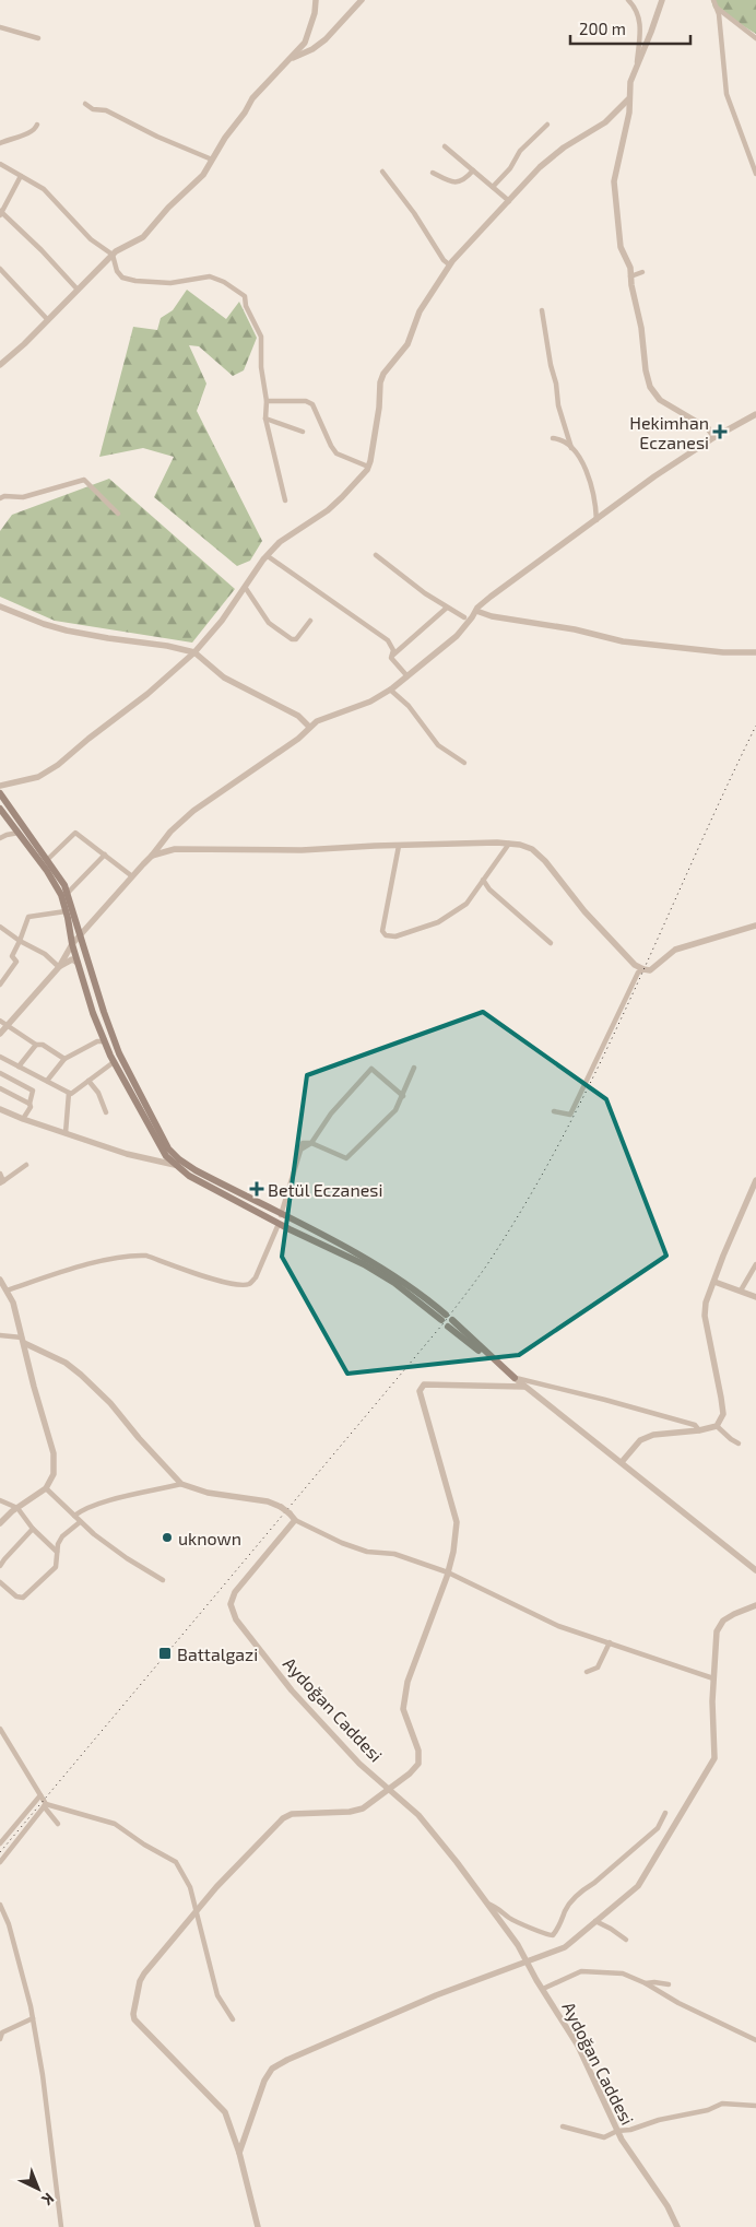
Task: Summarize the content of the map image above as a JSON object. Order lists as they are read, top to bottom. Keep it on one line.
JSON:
{"streets":{"street":["Aydoğan Caddesi"]},"places":{"health":["Hekimhan Eczanesi","Betül Eczanesi"],"other":["uknown"],"transit":["Battalgazi"]},"scale_bar":"200 m","north":"bottom right"}
